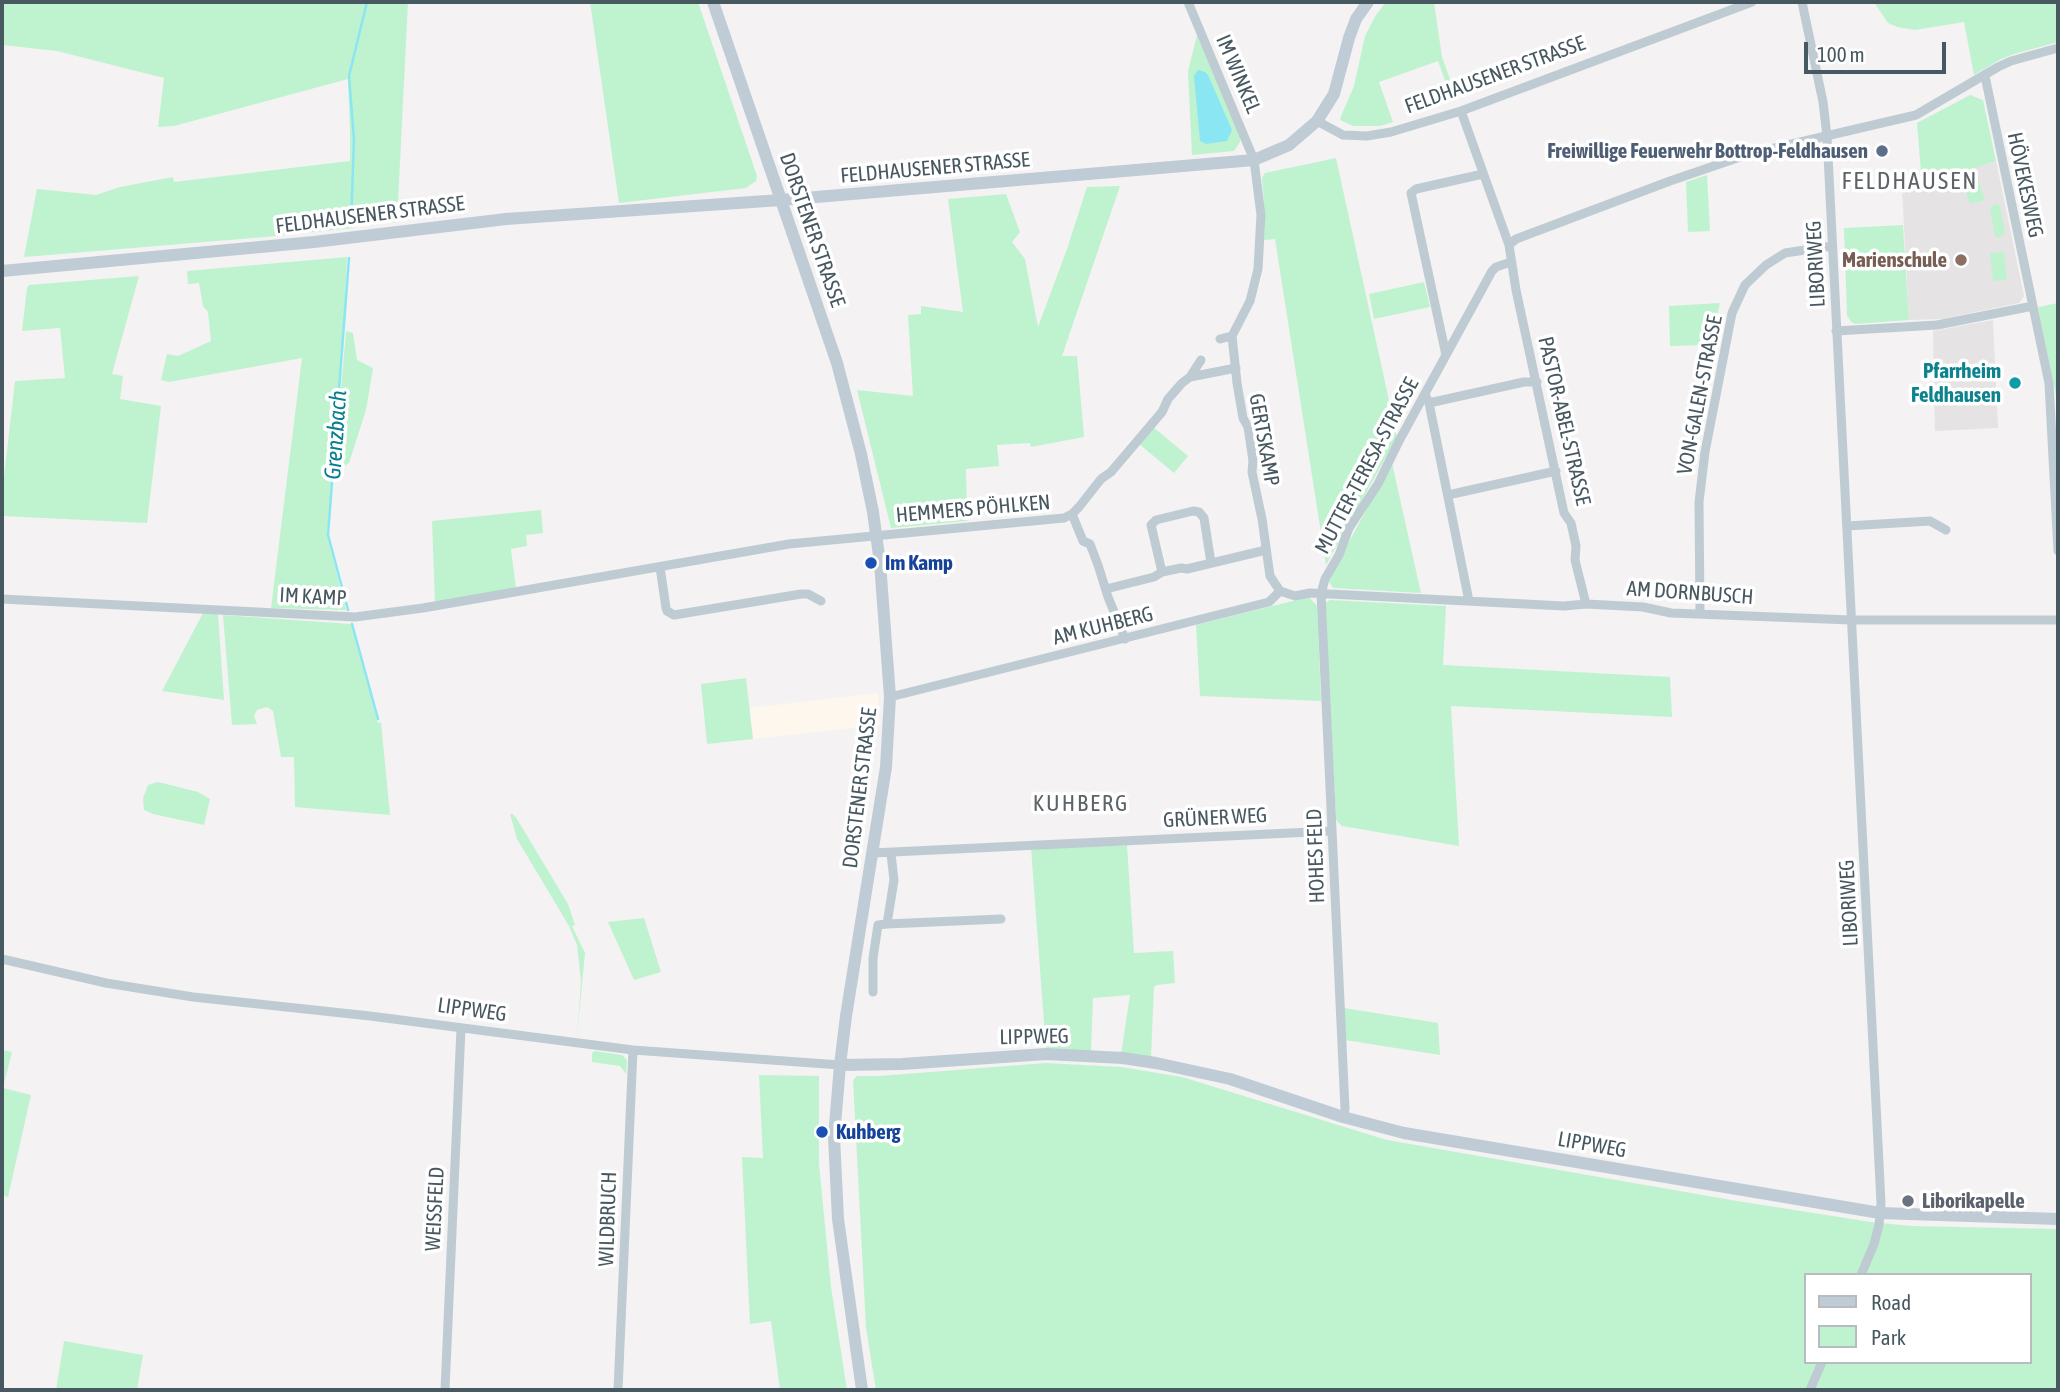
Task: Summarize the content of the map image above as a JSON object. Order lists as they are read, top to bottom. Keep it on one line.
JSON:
{"streets":{"main road":["FELDHAUSENER STRASSE","DORSTENER STRASSE","LIPPWEG"],"street":["IM WINKEL","HÖVEKESWEG","LIBORIWEG","VON-GALEN-STRASSE","PASTOR-ABEL-STRASSE","GERTSKAMP","MUTTER-TERESA-STRASSE","HEMMERS PÖHLKEN","AM DORNBUSCH","IM KAMP","AM KUHBERG","GRÜNER WEG","HOHES FELD","WEISSFELD","WILDBRUCH"]},"crossings":[["IM WINKEL","FELDHAUSENER STRASSE"],["FELDHAUSENER STRASSE","DORSTENER STRASSE"],["DORSTENER STRASSE","HEMMERS PÖHLKEN"],["DORSTENER STRASSE","IM KAMP"],["DORSTENER STRASSE","AM KUHBERG"],["DORSTENER STRASSE","GRÜNER WEG"],["DORSTENER STRASSE","LIPPWEG"],["LIBORIWEG","VON-GALEN-STRASSE"],["LIBORIWEG","AM DORNBUSCH"],["LIBORIWEG","LIPPWEG"],["VON-GALEN-STRASSE","AM DORNBUSCH"],["PASTOR-ABEL-STRASSE","MUTTER-TERESA-STRASSE"],["PASTOR-ABEL-STRASSE","AM DORNBUSCH"],["GERTSKAMP","AM KUHBERG"],["MUTTER-TERESA-STRASSE","AM DORNBUSCH"],["MUTTER-TERESA-STRASSE","HOHES FELD"],["HEMMERS PÖHLKEN","IM KAMP"],["HEMMERS PÖHLKEN","AM KUHBERG"],["AM DORNBUSCH","HOHES FELD"],["GRÜNER WEG","HOHES FELD"],["HOHES FELD","LIPPWEG"],["LIPPWEG","WEISSFELD"],["LIPPWEG","WILDBRUCH"]],"districts":["FELDHAUSEN","KUHBERG"],"water":["Grenzbach"],"places":["Freiwillige Feuerwehr Bottrop-Feldhausen","Marienschule","Pfarrheim Feldhausen","Im Kamp","Kuhberg","Liborikapelle"],"legend":["Road","Park"],"scale_bar":"100 m"}
